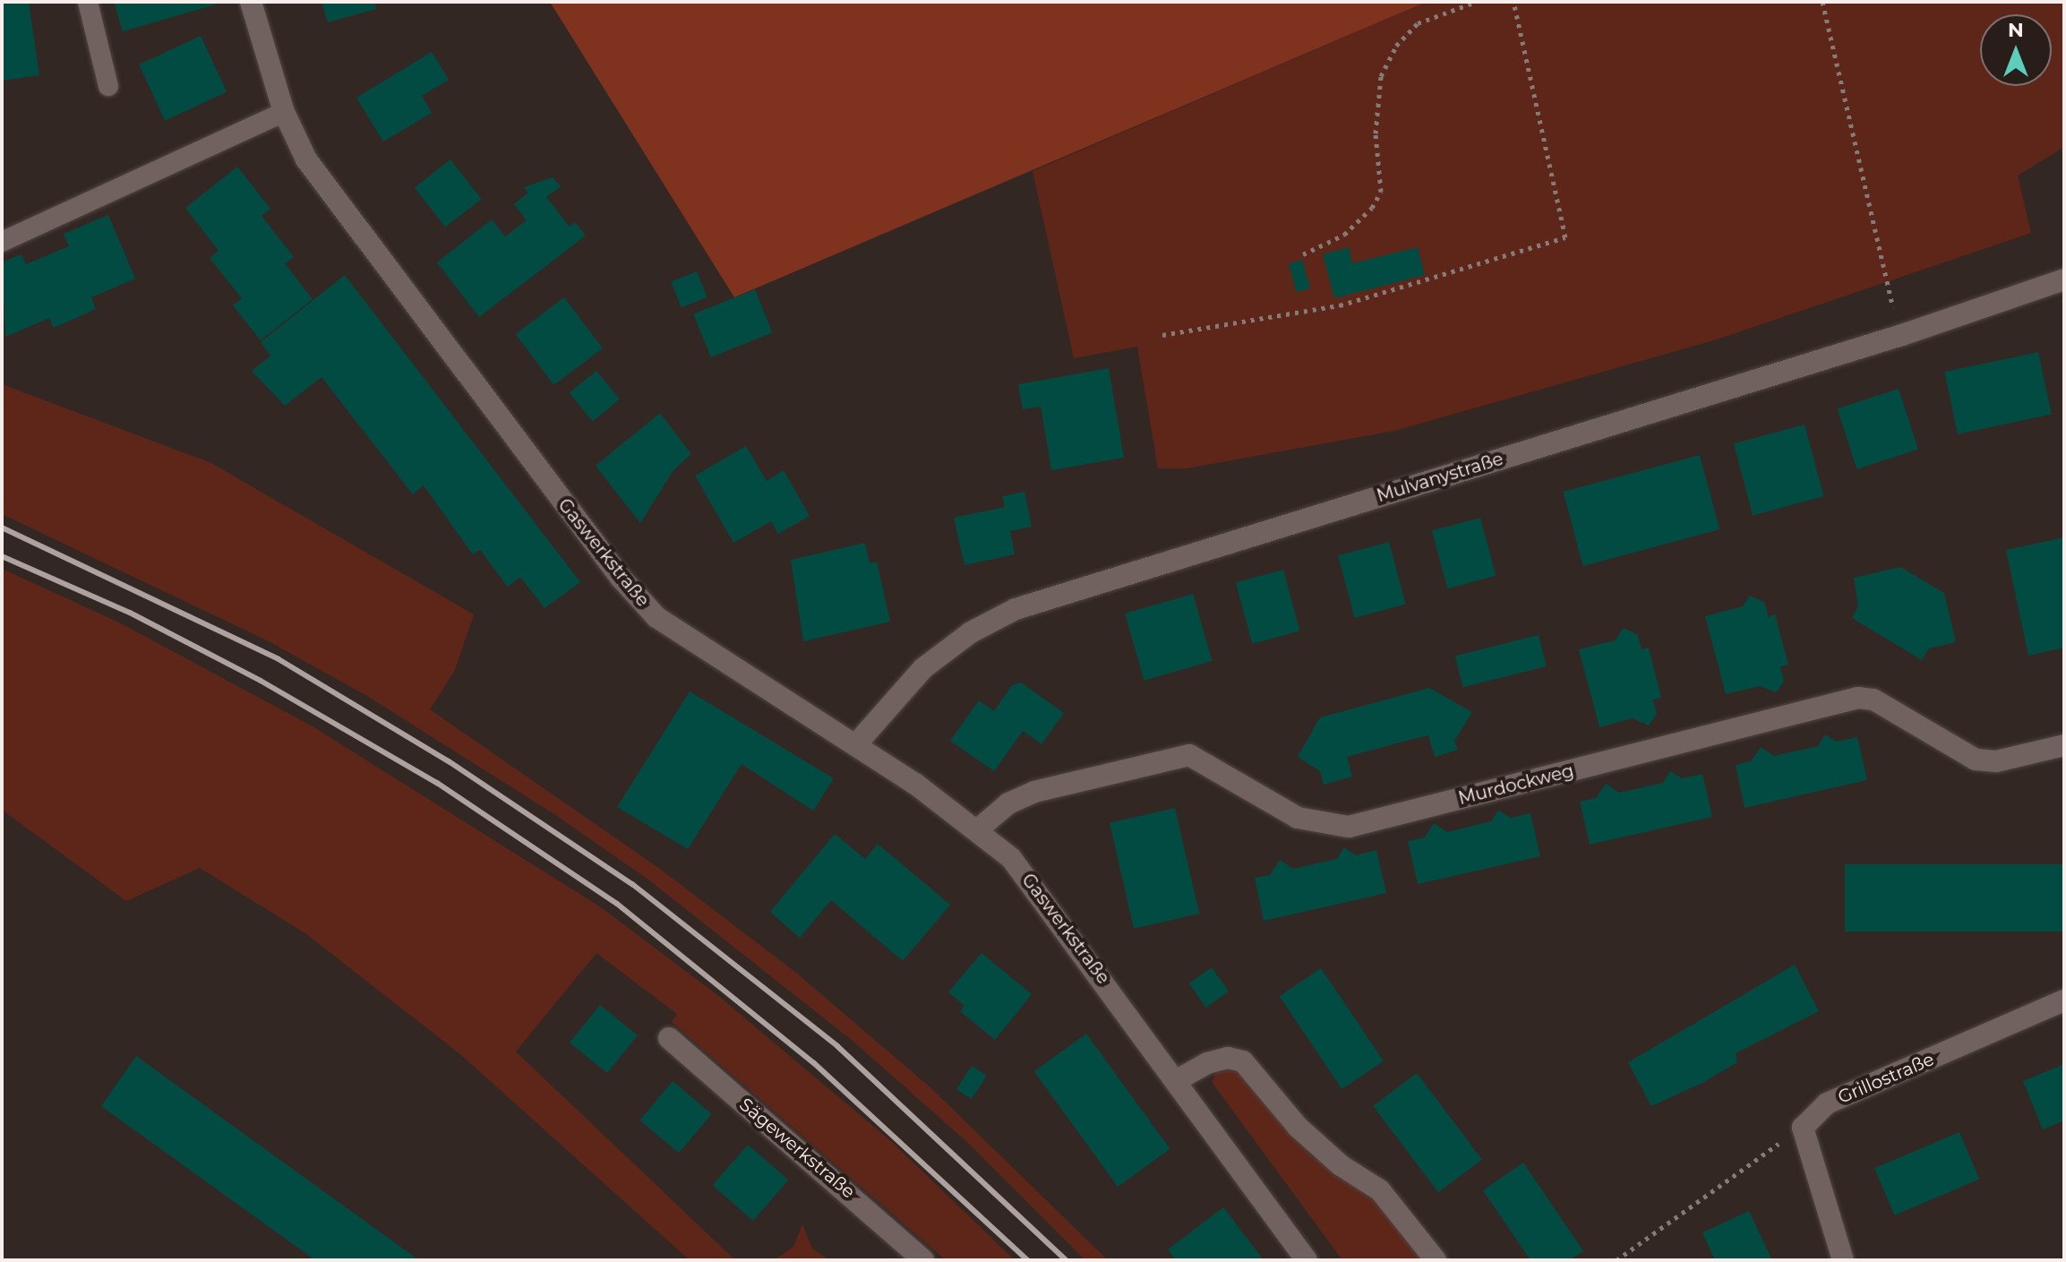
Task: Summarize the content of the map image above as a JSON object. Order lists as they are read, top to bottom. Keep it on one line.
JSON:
{"streets":{"street":["Mulvanystraße","Gaswerkstraße","Murdockweg","Grillostraße","Sägewerkstraße"]},"crossings":[["Mulvanystraße","Gaswerkstraße"],["Gaswerkstraße","Murdockweg"]],"north":"top"}
